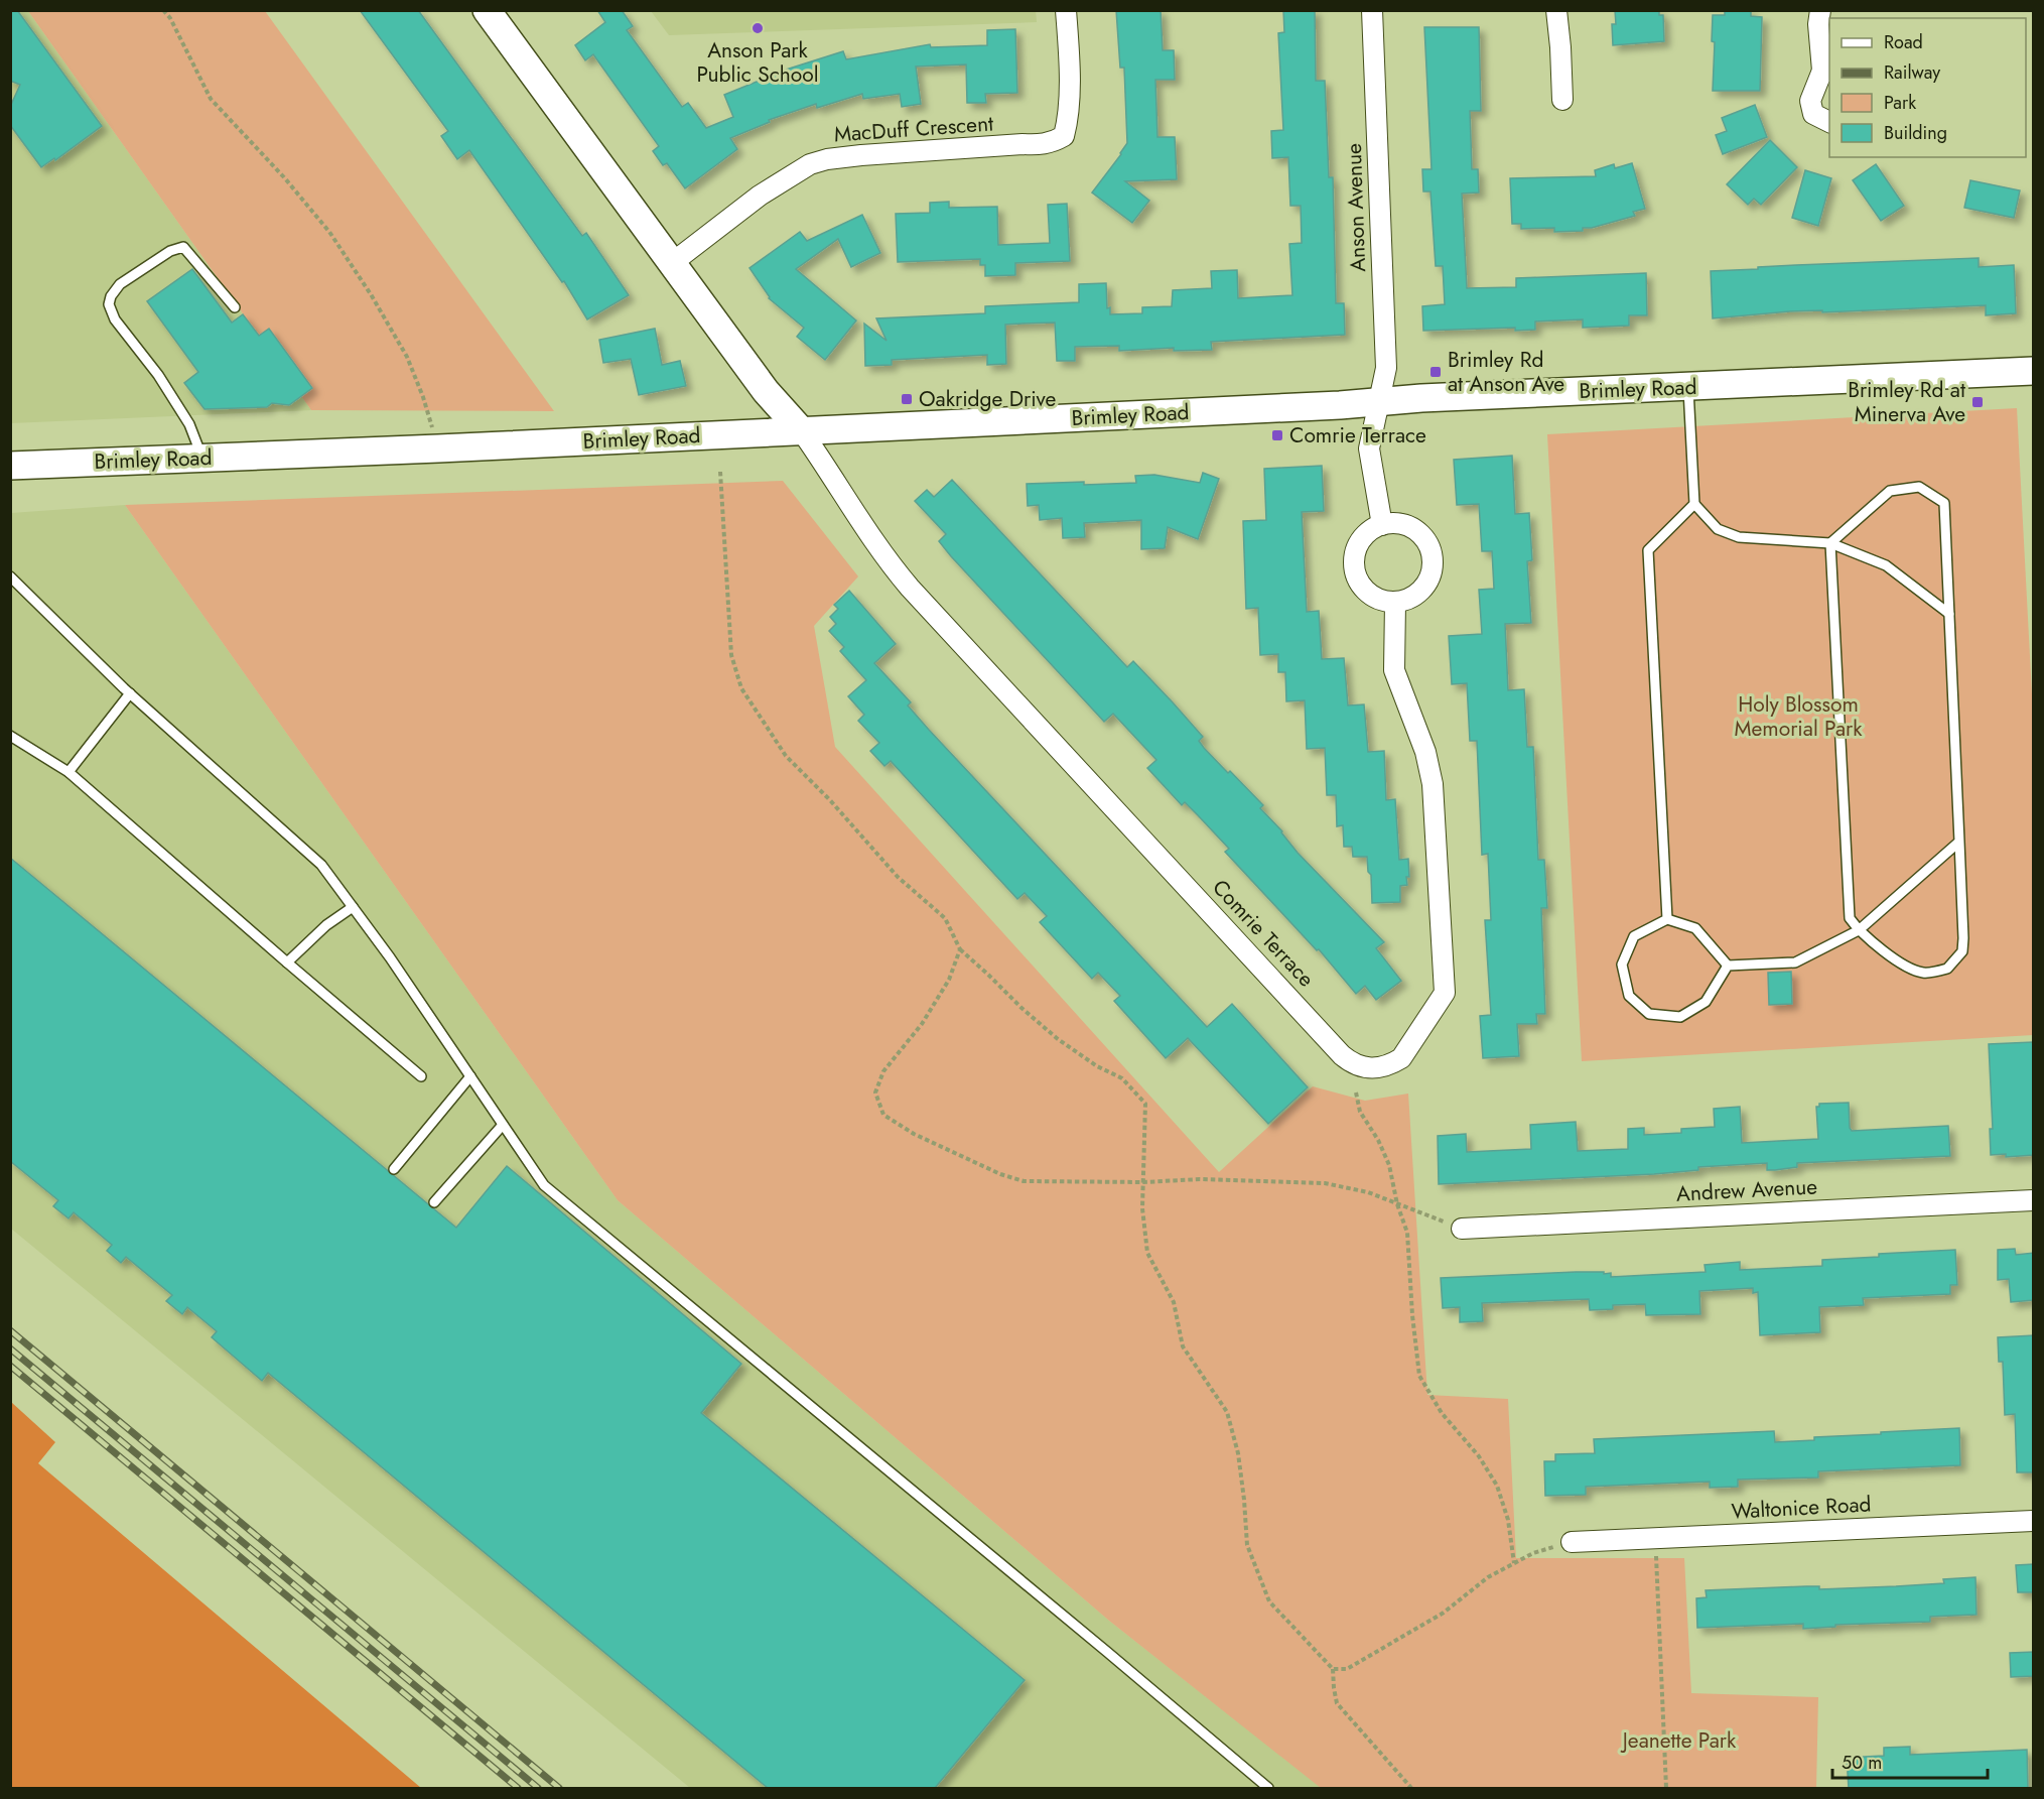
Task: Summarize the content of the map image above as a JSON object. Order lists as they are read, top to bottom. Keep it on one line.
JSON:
{"streets":{"main road":["Brimley Road"],"street":["MacDuff Crescent","Anson Avenue","Comrie Terrace","Andrew Avenue","Waltonice Road"]},"crossings":[["Anson Avenue","Brimley Road"],["Brimley Road","Comrie Terrace"]],"parks":["Holy Blossom Memorial Park","Jeanette Park"],"places":{"other":["Anson Park Public School"],"transit":["Brimley Rd at Anson Ave","Oakridge Drive","Brimley Rd at Minerva Ave","Comrie Terrace"]},"legend":["Road","Railway","Park","Building"],"scale_bar":"50 m"}
